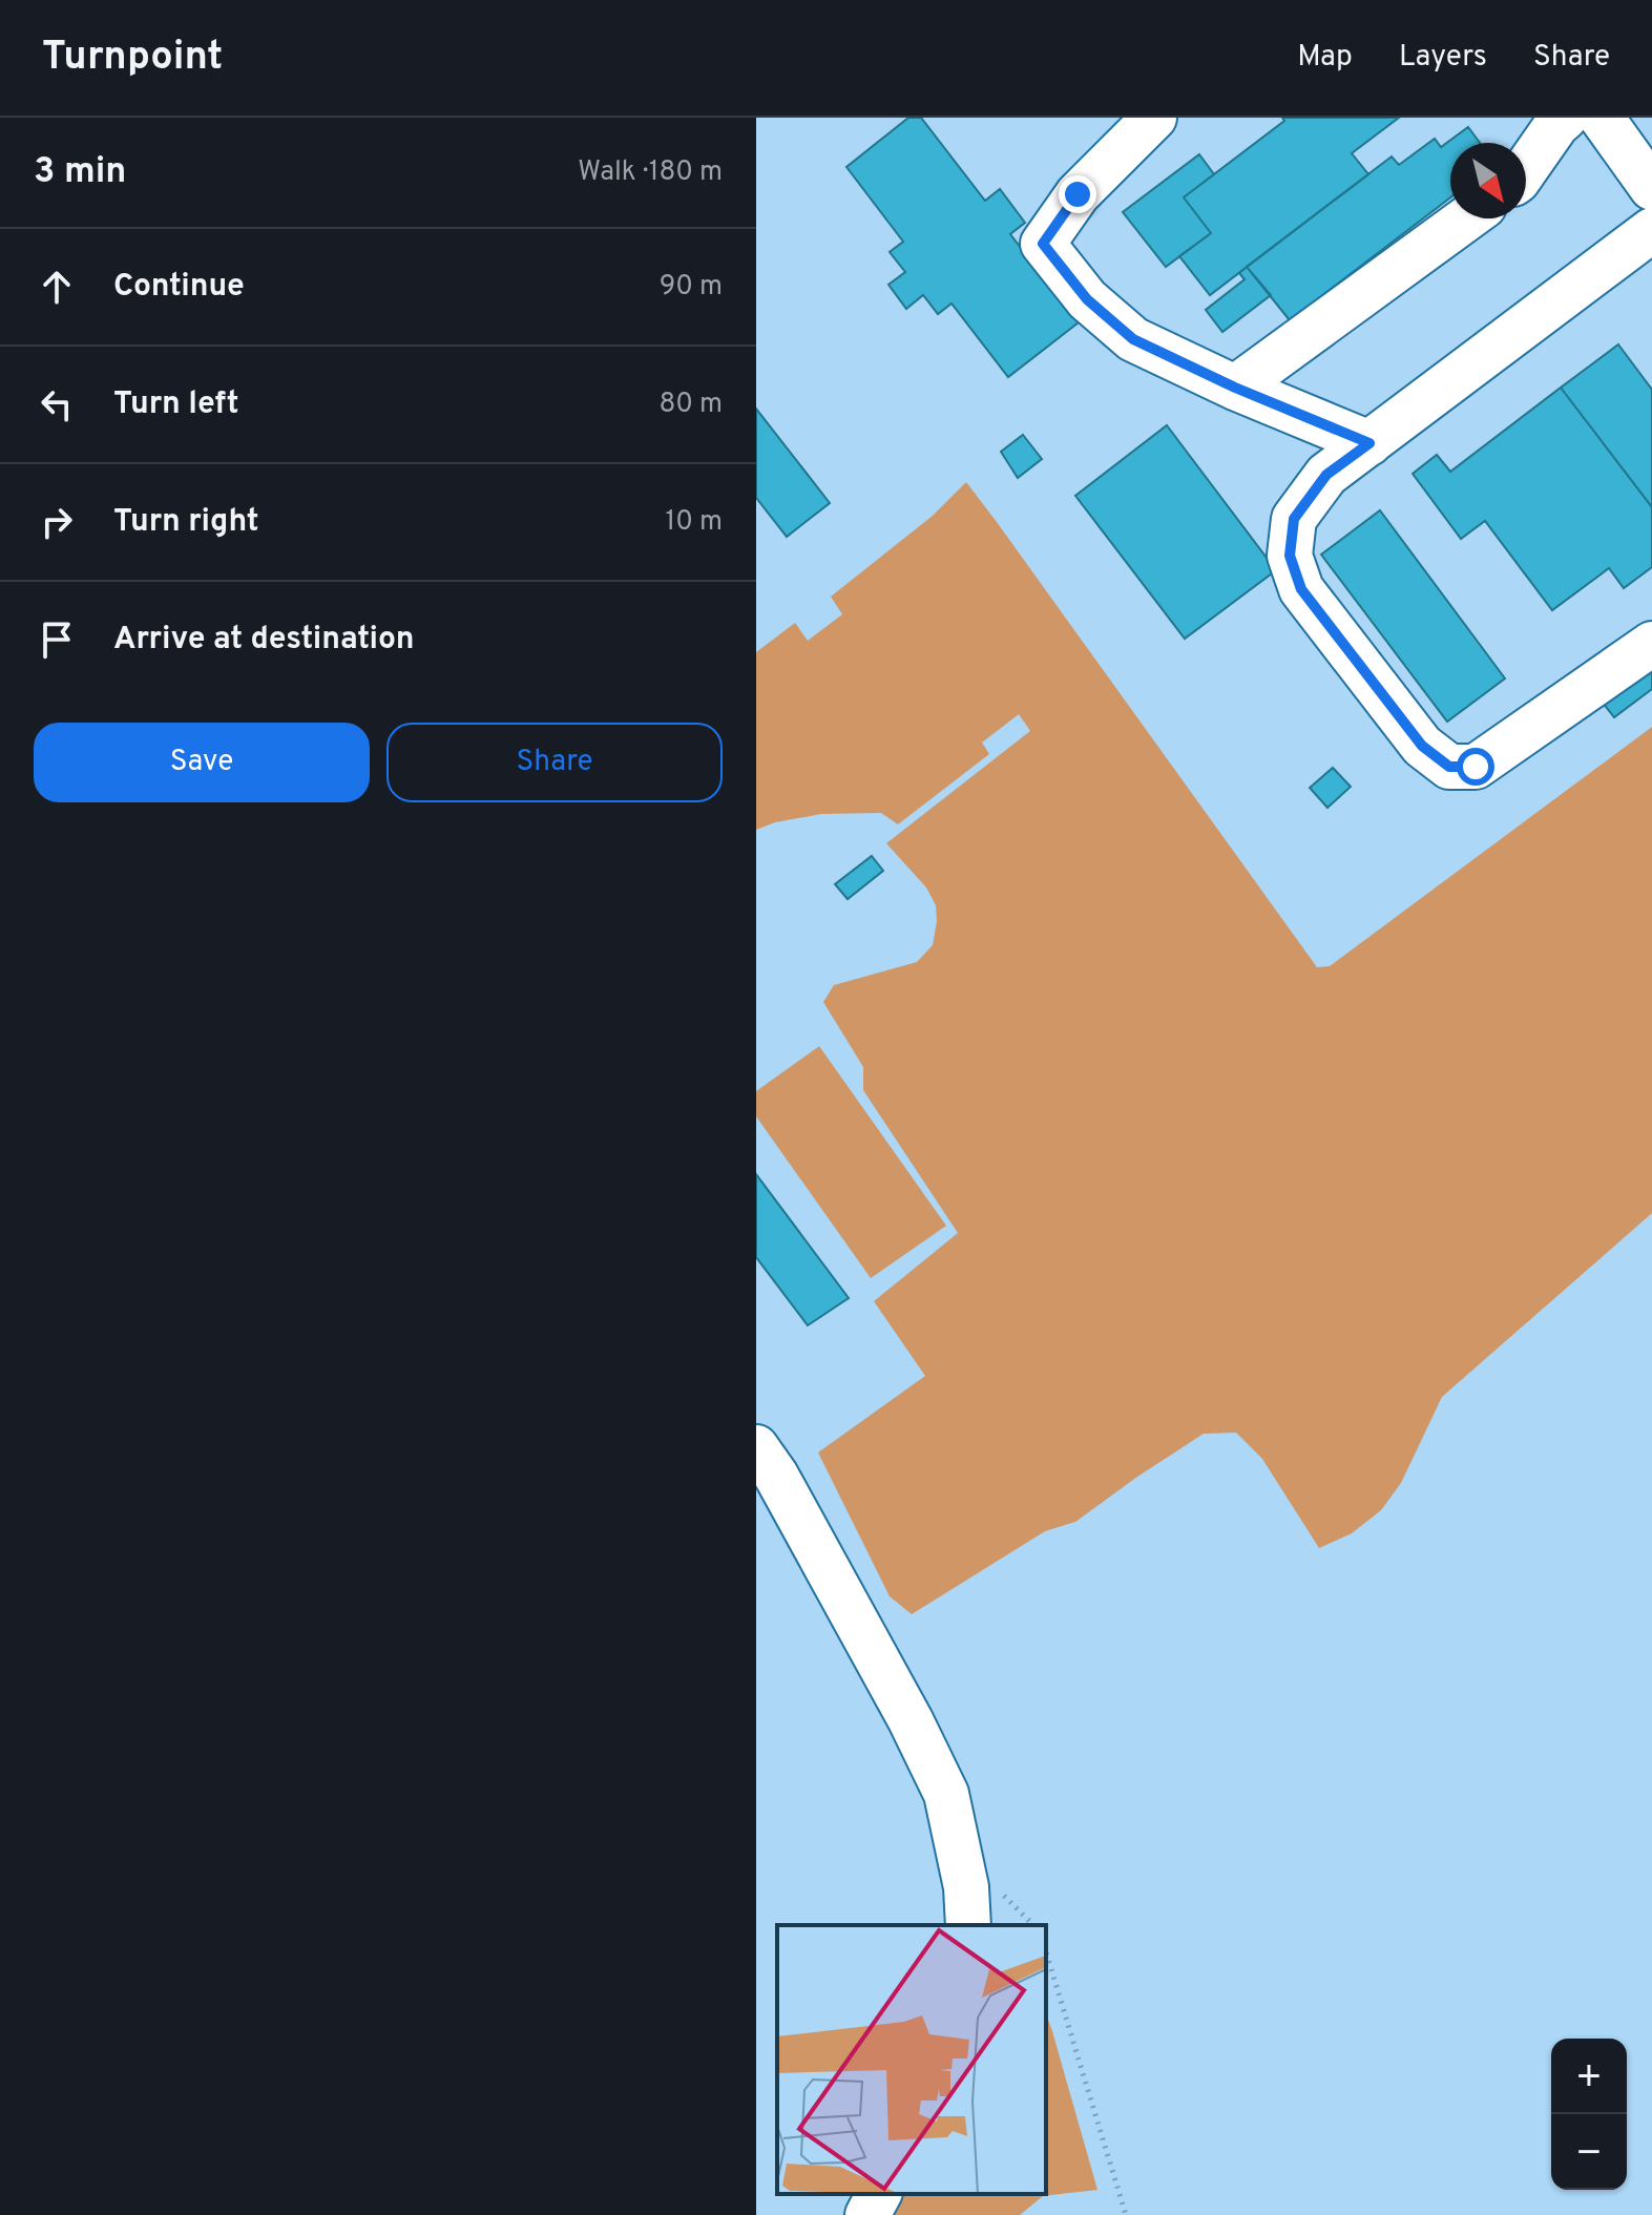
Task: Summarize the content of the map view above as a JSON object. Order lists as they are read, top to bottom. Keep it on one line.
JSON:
{"north":"bottom right","page":{"header":"Turnpoint","nav":["Map","Layers","Share"],"heading":["3 min","Walk · 180 m"],"list":[["Continue","90 m"],["Turn left","80 m"],["Turn right","10 m"],"Arrive at destination"],"buttons":["Save","Share"],"map_buttons":["+","−"]}}
